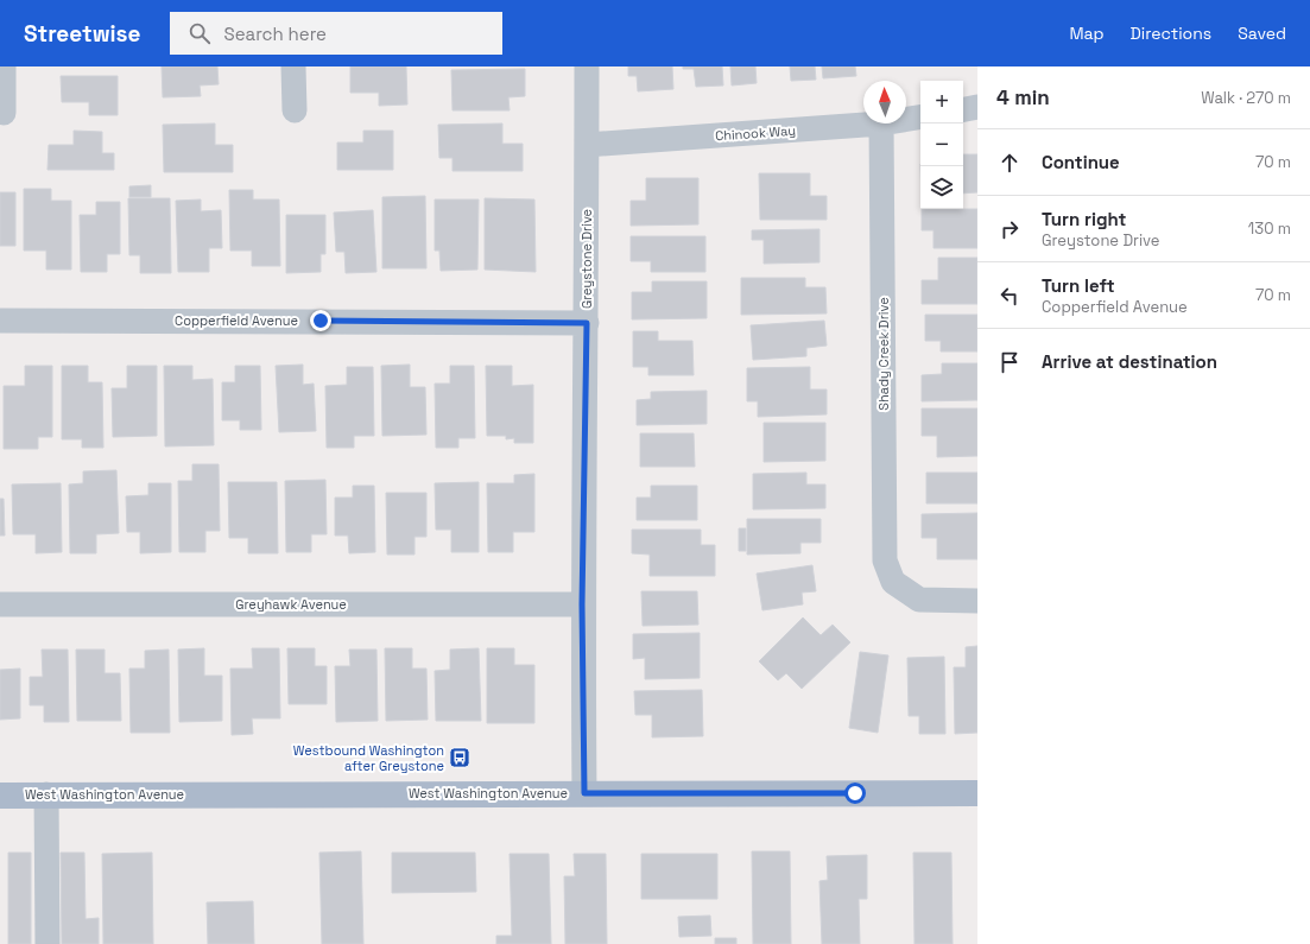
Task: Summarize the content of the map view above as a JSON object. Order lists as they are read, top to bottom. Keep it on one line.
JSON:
{"streets":{"main road":["West Washington Avenue"],"street":["Chinook Way","Greystone Drive","Copperfield Avenue","Shady Creek Drive","Greyhawk Avenue"]},"crossings":[["Chinook Way","Greystone Drive"],["Chinook Way","Shady Creek Drive"],["Greystone Drive","Copperfield Avenue"],["Greystone Drive","Greyhawk Avenue"],["Greystone Drive","West Washington Avenue"]],"places":{"bus stop":["Westbound Washington after Greystone"]},"north":"top","page":{"header":"Streetwise","search":"Search here","nav":["Map","Directions","Saved"],"heading":["4 min","Walk · 270 m"],"map_buttons":["+","−"],"list":[["Continue","70 m"],["Turn right","Greystone Drive","130 m"],["Turn left","Copperfield Avenue","70 m"],"Arrive at destination"]}}
